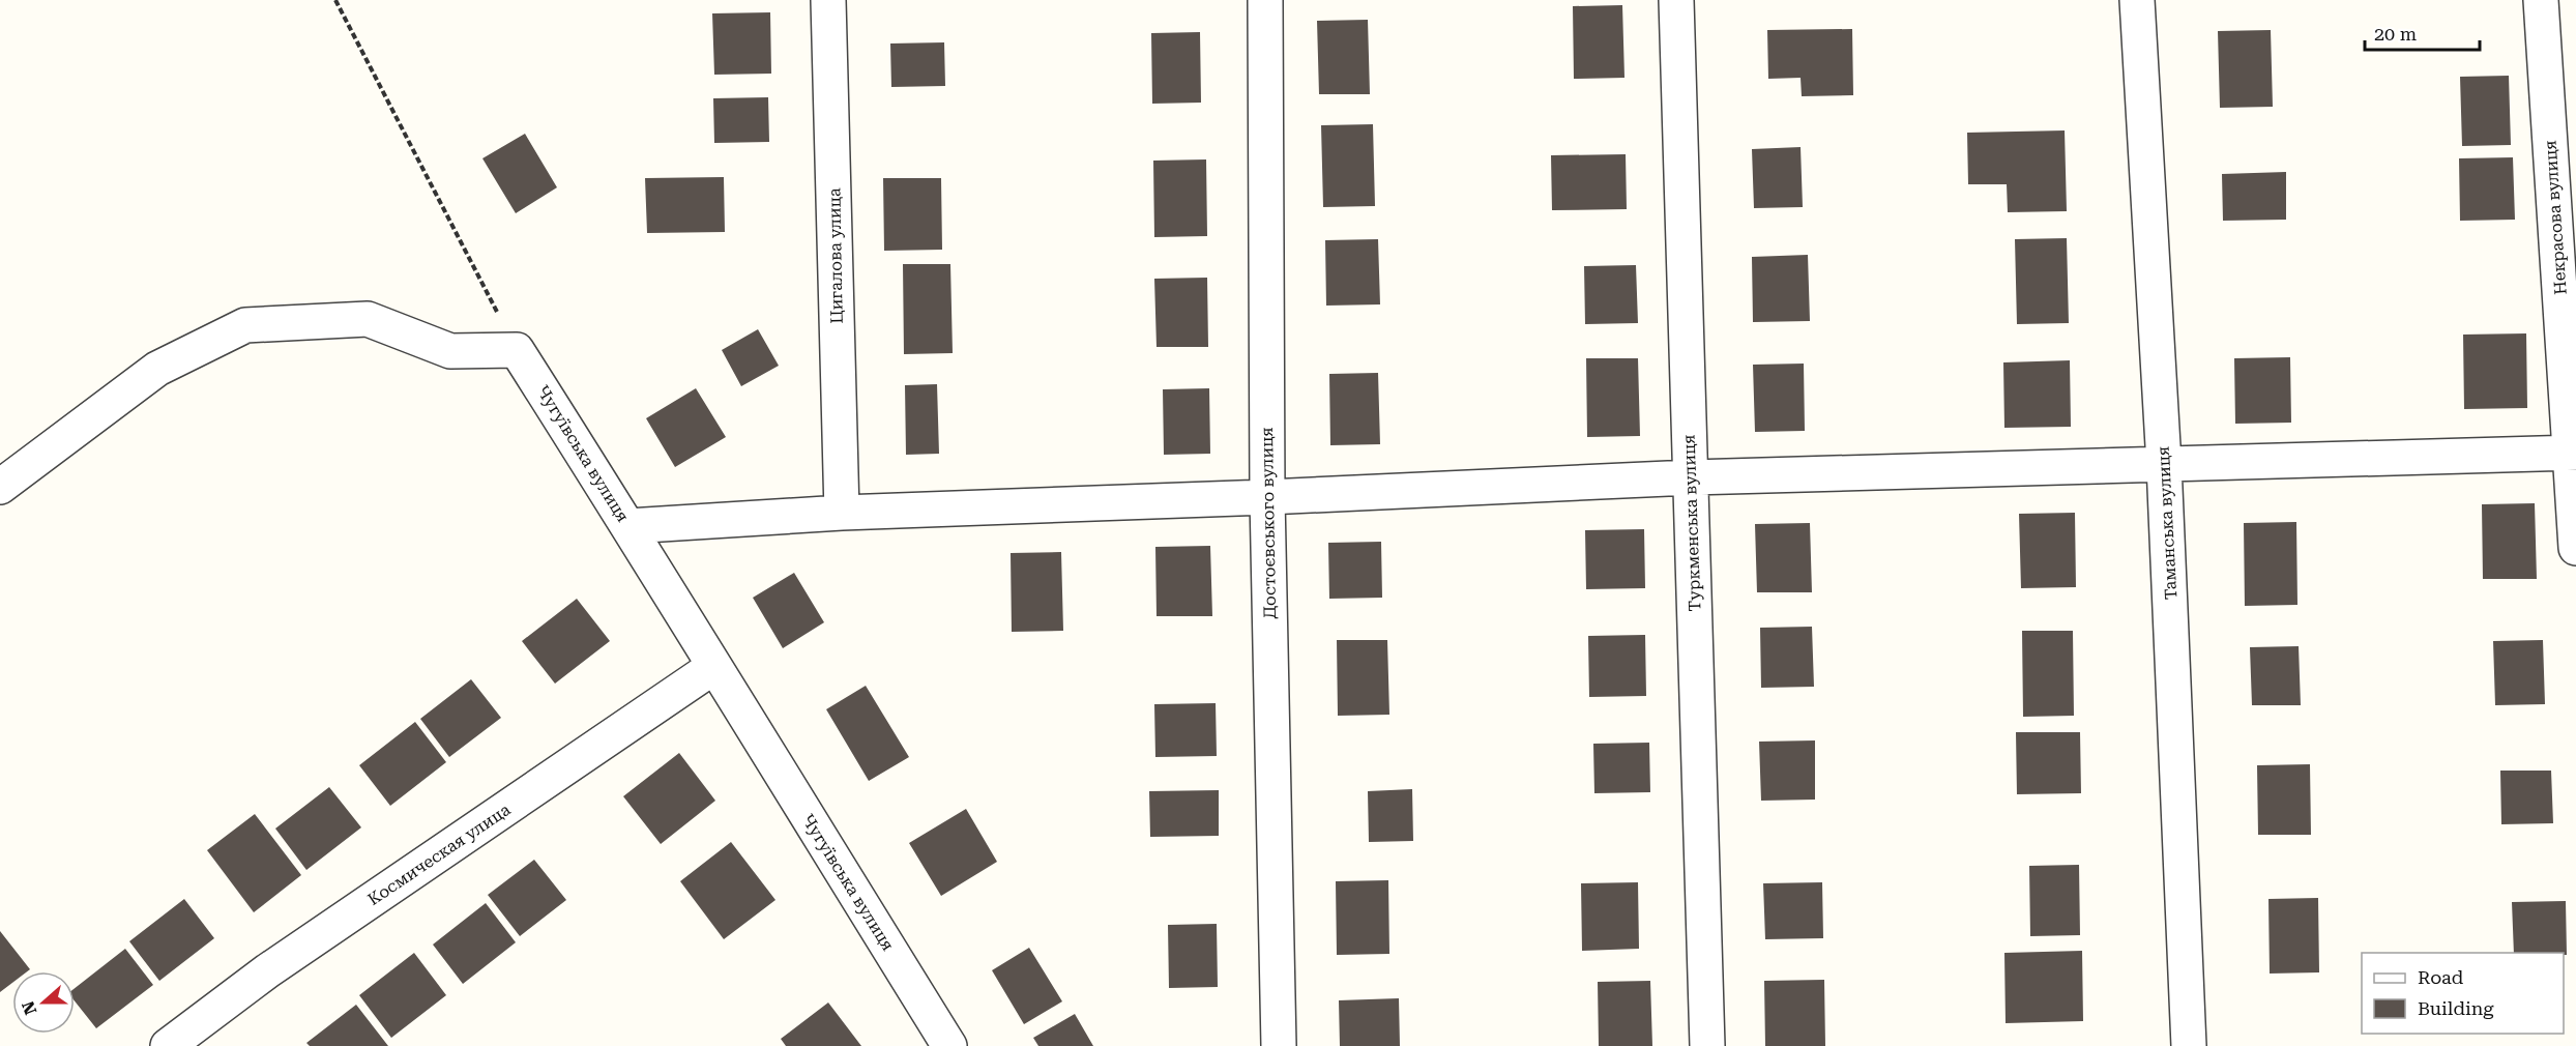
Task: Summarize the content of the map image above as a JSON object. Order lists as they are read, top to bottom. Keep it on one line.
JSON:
{"streets":{"street":["Некрасова вулиця","Цигалова улица","Чугуївська вулиця","Достоєвського вулиця","Туркменська вулиця","Таманська вулиця","Космическая улица"]},"crossings":[["Чугуївська вулиця","Космическая улица"]],"legend":["Road","Building"],"scale_bar":"20 m","north":"left"}
